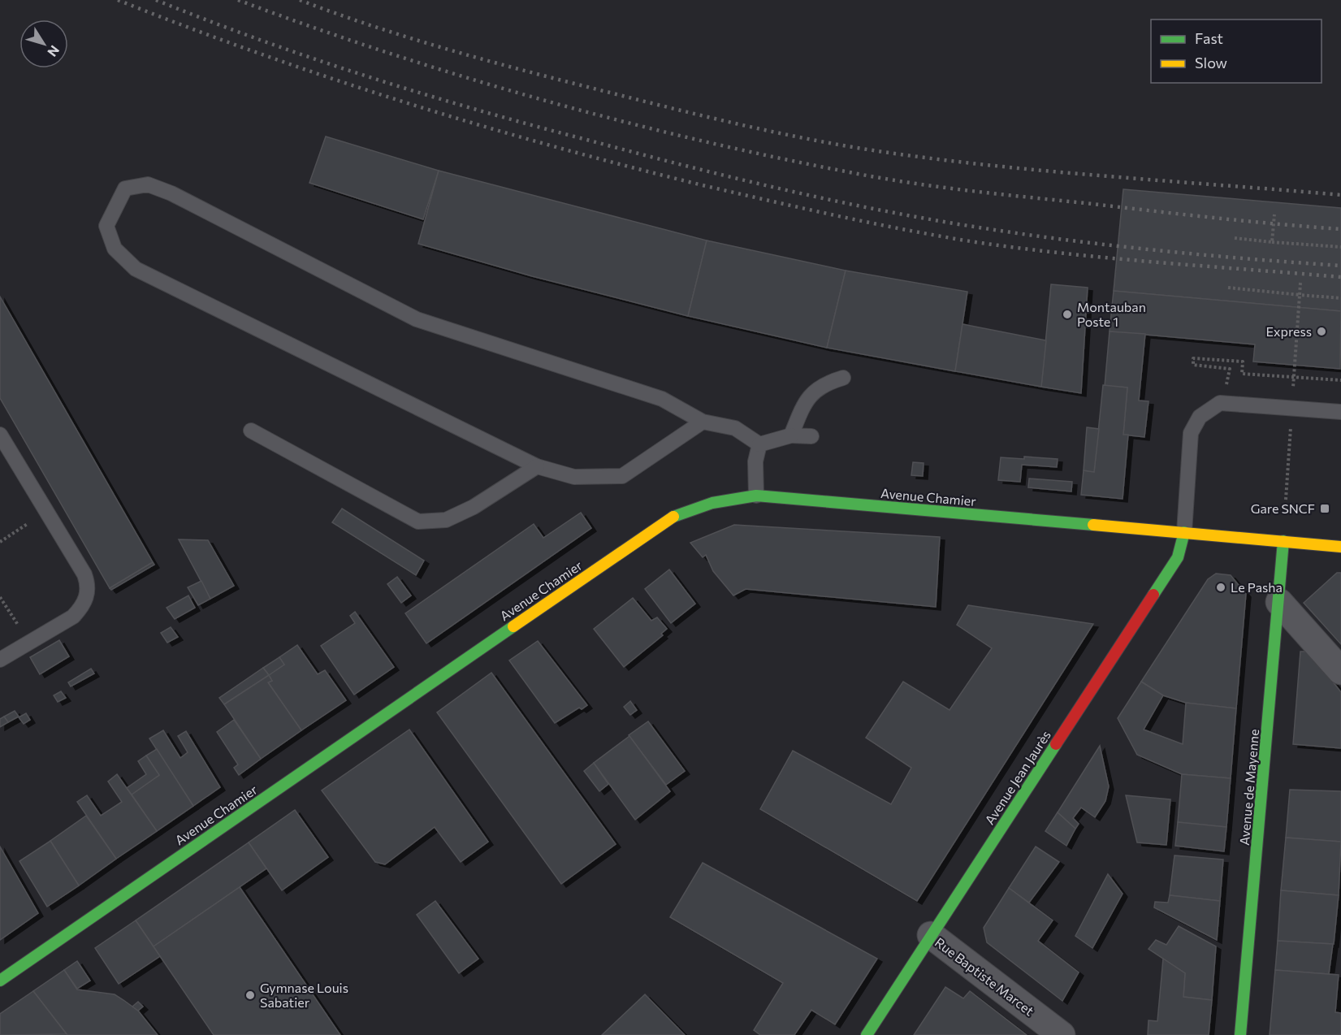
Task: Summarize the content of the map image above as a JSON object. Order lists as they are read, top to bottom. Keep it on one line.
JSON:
{"streets":{"main road":["Avenue Chamier","Avenue Jean Jaurès","Avenue de Mayenne"],"street":["Rue Baptiste Marcet"]},"crossings":[["Avenue Chamier","Avenue Jean Jaurès"],["Avenue Chamier","Avenue de Mayenne"],["Avenue Jean Jaurès","Rue Baptiste Marcet"]],"places":{"other":["Montauban Poste 1","Express","Le Pasha","Gymnase Louis Sabatier"],"transit":["Gare SNCF"]},"legend":["Fast","Slow"],"north":"bottom right"}
